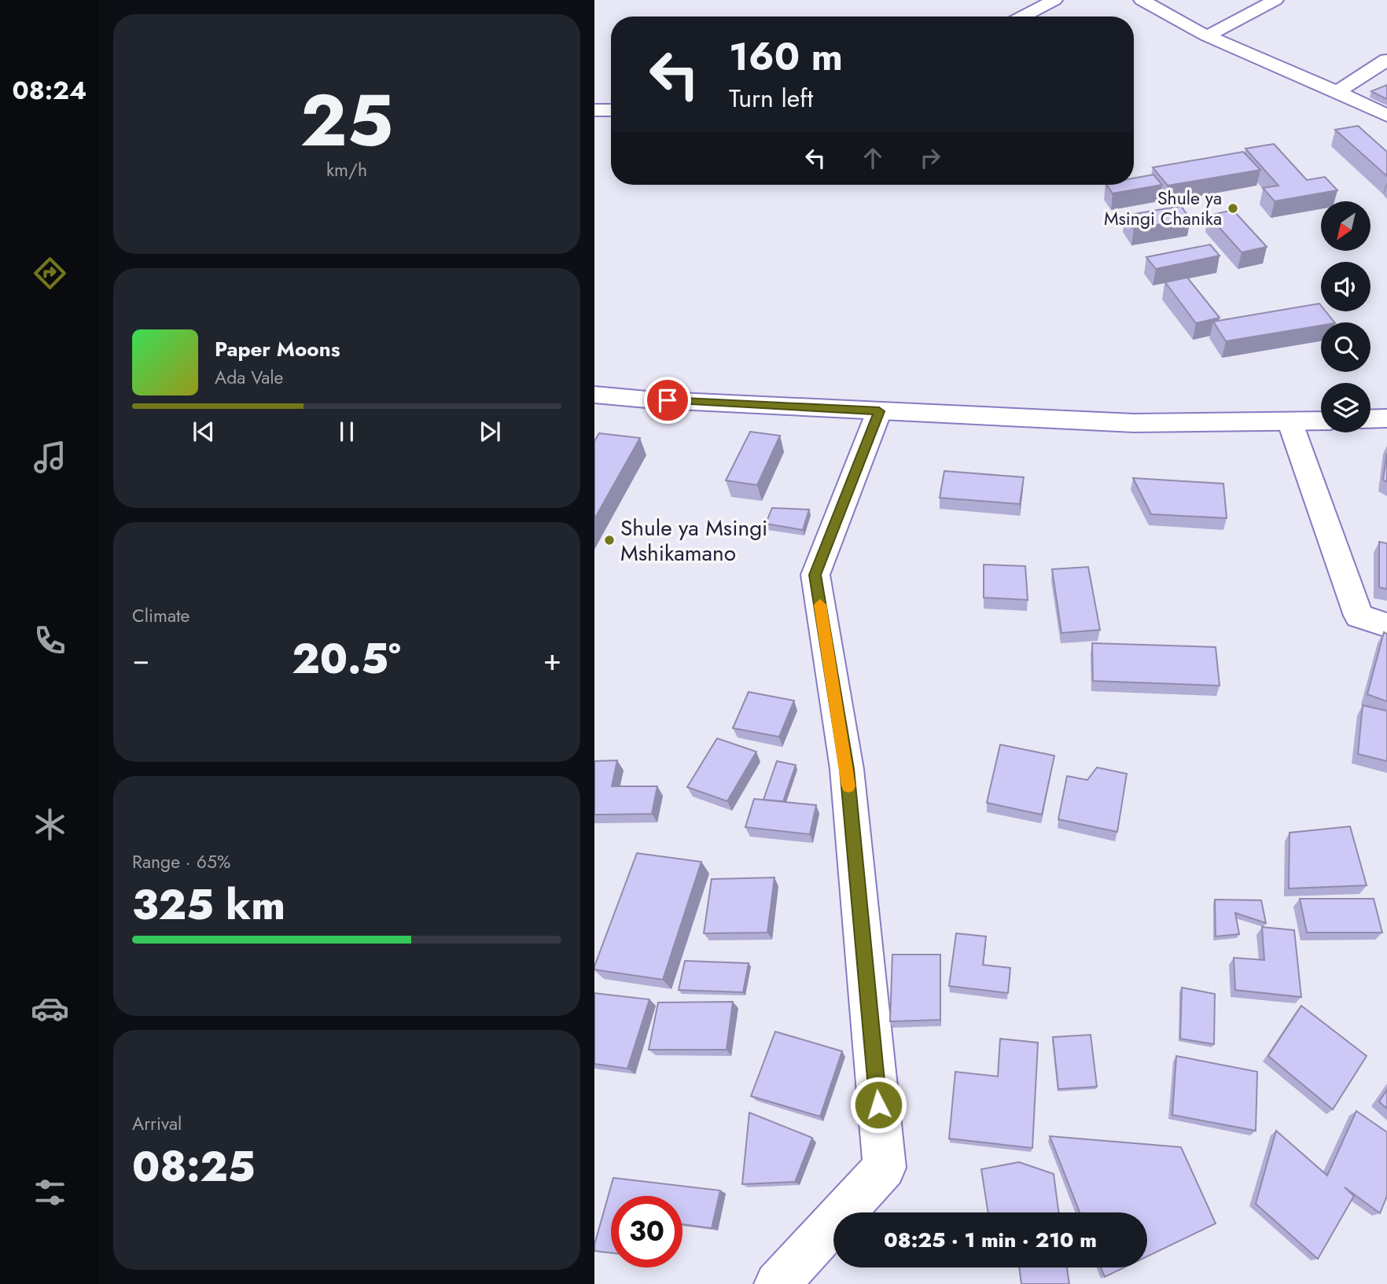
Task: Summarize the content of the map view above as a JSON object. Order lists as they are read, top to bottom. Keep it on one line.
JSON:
{"places":["Shule ya Msingi Chanika","Shule ya Msingi Mshikamano"],"north":"bottom left","page":{"tabs":"08:24","tile":[["25","km/h"],"Climate",["Range · 65%","325 km"],["Arrival","08:25"]],"turn":["160 m","Turn left"],"song":["Paper Moons","Ada Vale"],"heat":["−","20.5°","+"],"limit":"30","trip":"08:25 · 1 min · 210 m"}}
